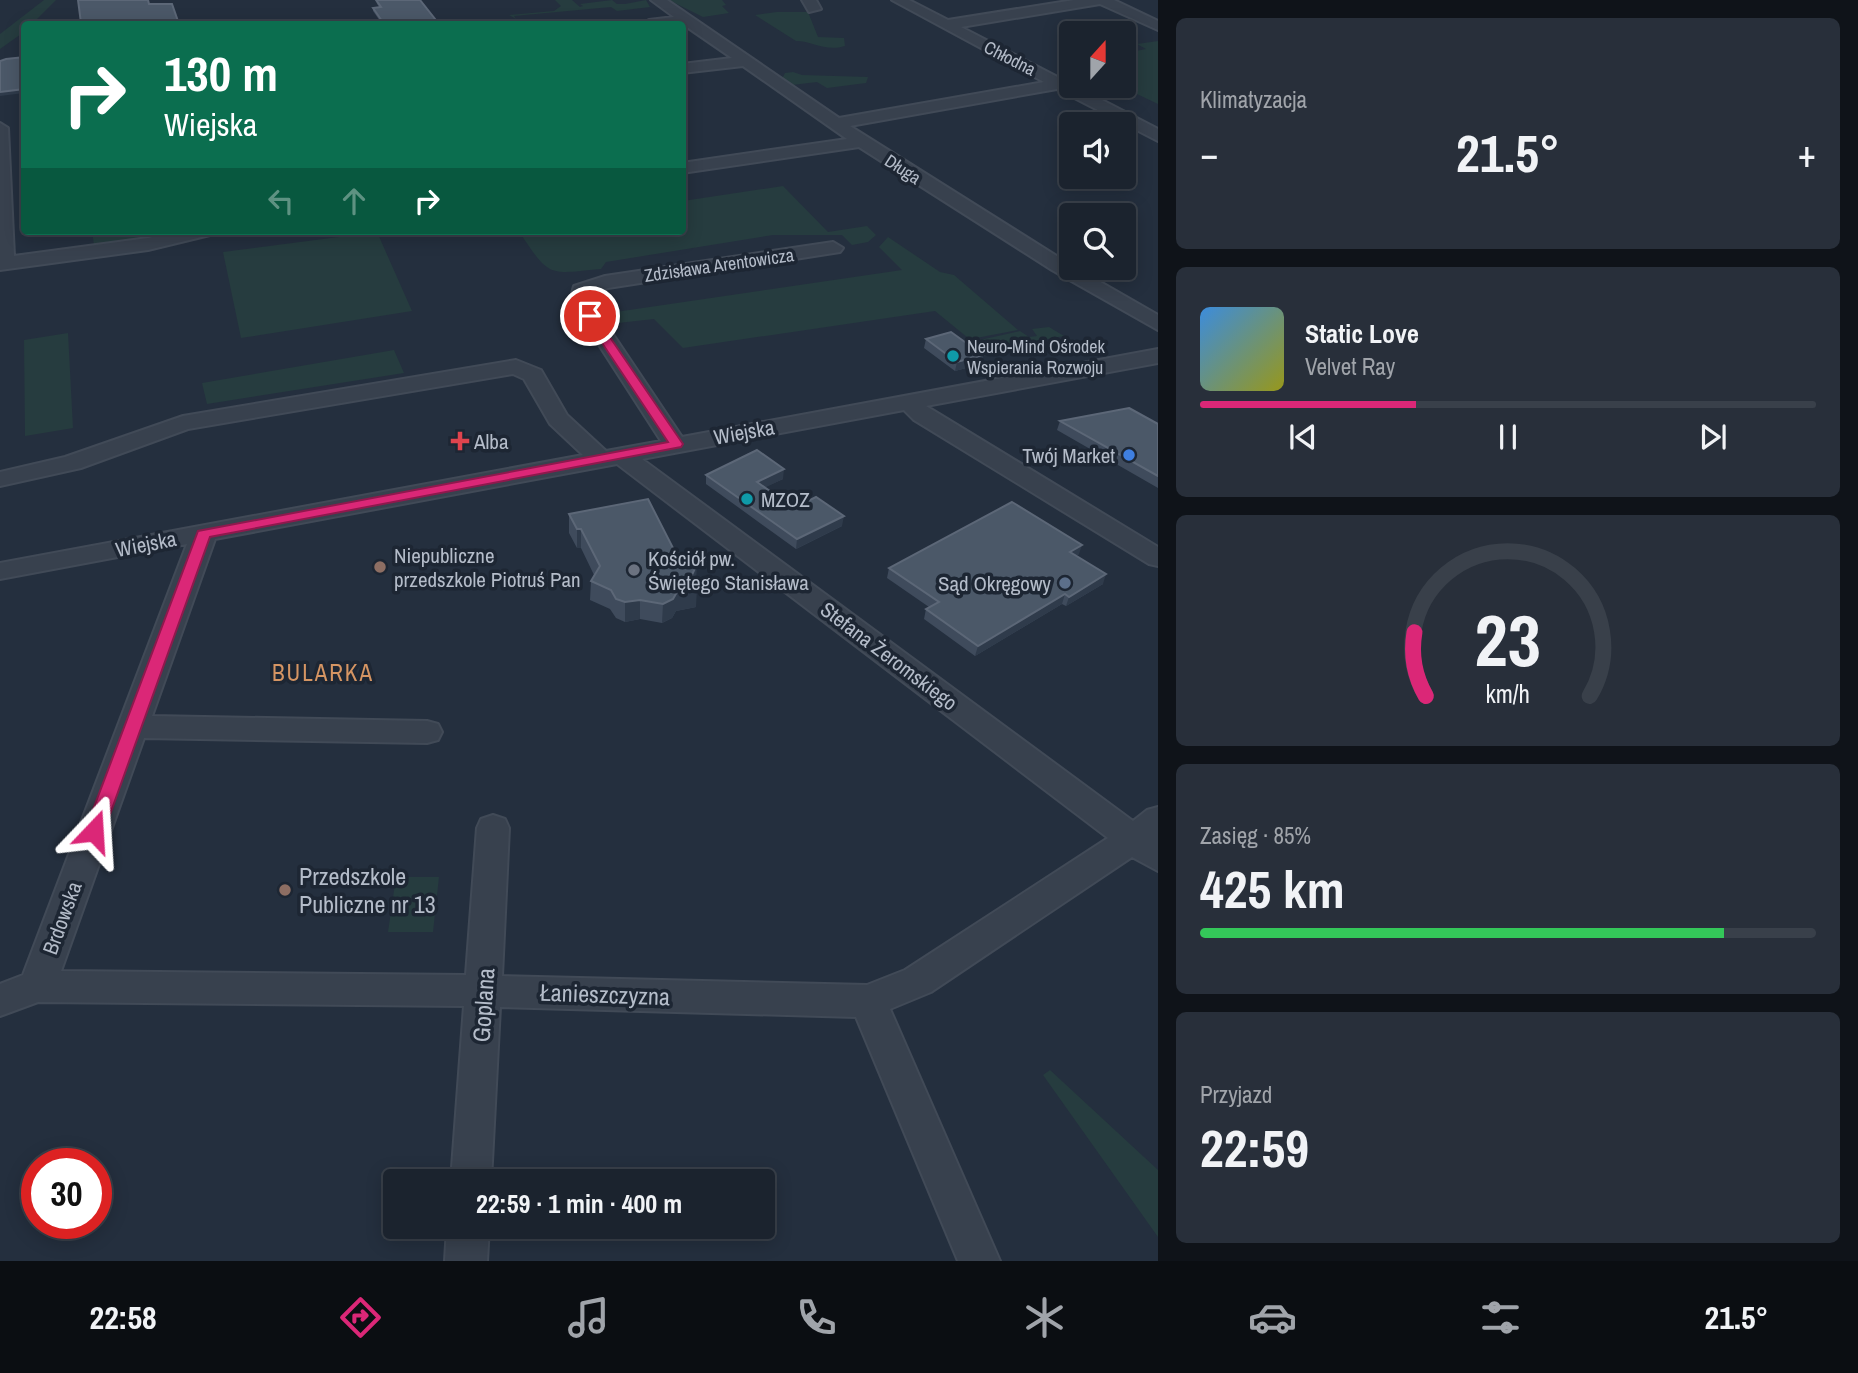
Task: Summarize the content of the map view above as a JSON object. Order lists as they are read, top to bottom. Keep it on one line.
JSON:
{"streets":{"street":["Chłodna","Długa","Zdzisława Arentowicza","Wiejska","Stefana Żeromskiego","Brdowska","Łanieszczyzna","Goplana"]},"crossings":[["Zdzisława Arentowicza","Wiejska"],["Wiejska","Stefana Żeromskiego"],["Wiejska","Brdowska"],["Stefana Żeromskiego","Łanieszczyzna"],["Brdowska","Łanieszczyzna"],["Łanieszczyzna","Goplana"]],"districts":["BULARKA"],"places":{"other":["Neuro-Mind Ośrodek Wspierania Rozwoju","Twój Market","MZOZ","Niepubliczne przedszkole Piotruś Pan","Kościół pw. Świętego Stanisława","Sąd Okręgowy","Przedszkole Publiczne nr 13"],"health":["Alba"]},"north":"top","page":{"tile":["Klimatyzacja",["Zasięg · 85%","425 km"],["Przyjazd","22:59"]],"turn":["130 m","Wiejska"],"heat":["−","21.5°","+"],"song":["Static Love","Velvet Ray"],"limit":"30","trip":"22:59 · 1 min · 400 m","tabs":["22:58","21.5°"],"gauge":["23","km/h"]}}
